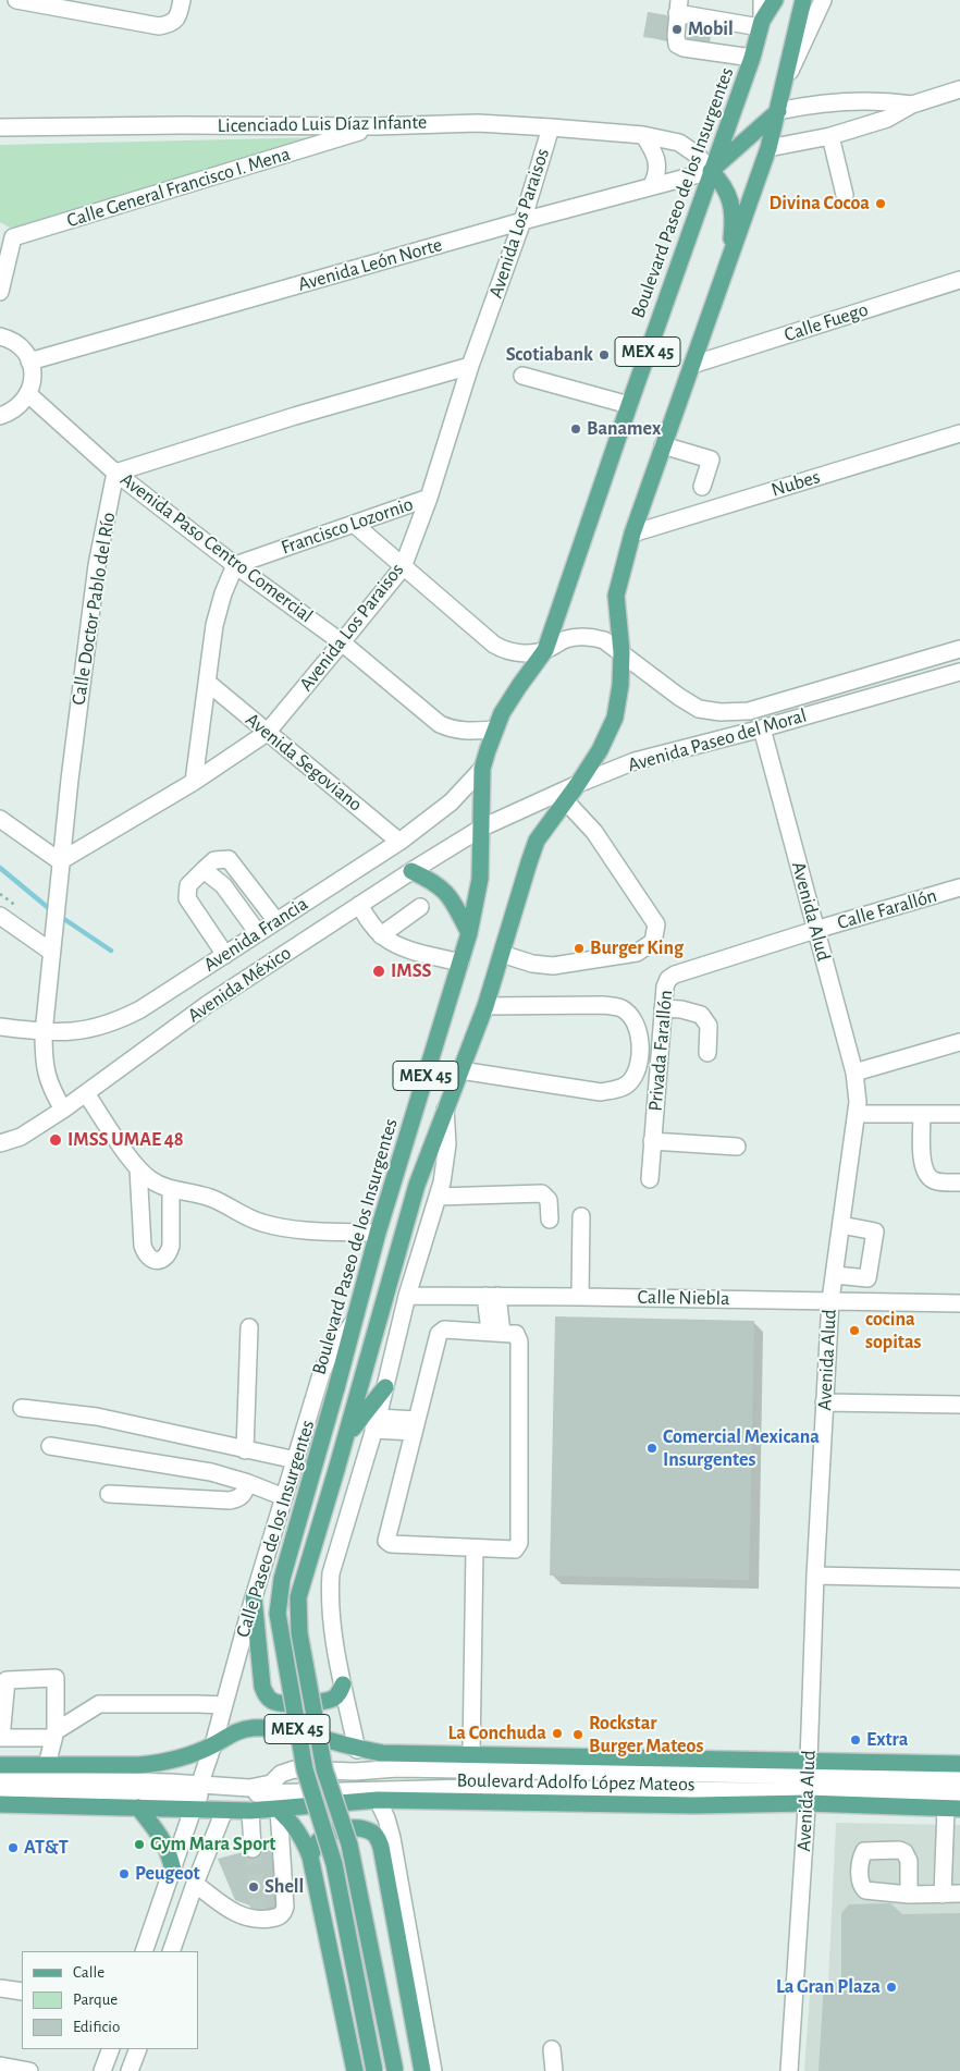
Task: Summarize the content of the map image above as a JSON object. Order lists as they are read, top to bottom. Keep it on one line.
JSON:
{"streets":{"main road":["Boulevard Paseo de los Insurgentes","MEX 45","Boulevard Adolfo López Mateos"],"street":["Licenciado Luis Díaz Infante","Calle General Francisco I. Mena","Avenida Los Paraisos","Avenida León Norte","Calle Fuego","Nubes","Francisco Lozornio","Avenida Paso Centro Comercial","Calle Doctor Pablo del Río","Avenida Paseo del Moral","Avenida Segoviano","Calle Farallón","Avenida Alud","Avenida Francia","Avenida México","Privada Farallón","Calle Niebla","Calle Paseo de los Insurgentes"]},"crossings":[["Licenciado Luis Díaz Infante","Calle General Francisco I. Mena"],["Licenciado Luis Díaz Infante","Boulevard Paseo de los Insurgentes"],["Licenciado Luis Díaz Infante","Avenida Los Paraisos"],["Licenciado Luis Díaz Infante","Avenida León Norte"],["Boulevard Paseo de los Insurgentes","Avenida León Norte"],["Boulevard Paseo de los Insurgentes","Avenida Paso Centro Comercial"],["Boulevard Paseo de los Insurgentes","Avenida Paseo del Moral"],["Boulevard Paseo de los Insurgentes","Avenida Francia"],["Boulevard Paseo de los Insurgentes","Avenida México"],["Boulevard Paseo de los Insurgentes","Calle Paseo de los Insurgentes"],["Avenida Los Paraisos","Avenida León Norte"],["Avenida Los Paraisos","Francisco Lozornio"],["Avenida Los Paraisos","Avenida Paso Centro Comercial"],["Avenida Los Paraisos","Calle Doctor Pablo del Río"],["Avenida Los Paraisos","Avenida Paseo del Moral"],["Avenida Los Paraisos","Avenida Segoviano"],["Calle Fuego","MEX 45"],["MEX 45","Nubes"],["MEX 45","Avenida Paseo del Moral"],["Francisco Lozornio","Avenida Paso Centro Comercial"],["Francisco Lozornio","Avenida Paseo del Moral"],["Avenida Paso Centro Comercial","Calle Doctor Pablo del Río"],["Calle Doctor Pablo del Río","Avenida Francia"],["Calle Doctor Pablo del Río","Avenida México"],["Avenida Paseo del Moral","Avenida Alud"],["Avenida Paseo del Moral","Avenida México"],["Avenida Segoviano","Avenida Francia"],["Calle Farallón","Avenida Alud"],["Calle Farallón","Privada Farallón"],["Avenida Alud","Privada Farallón"],["Avenida Alud","Calle Niebla"],["Avenida Alud","Boulevard Adolfo López Mateos"],["Calle Paseo de los Insurgentes","Boulevard Adolfo López Mateos"]],"places":["Mobil","Divina Cocoa","Scotiabank","Banamex","Burger King","IMSS","IMSS UMAE 48","cocina sopitas","Comercial Mexicana Insurgentes","La Conchuda","Rockstar Burger Mateos","Extra","Gym Mara Sport","AT&T","Peugeot","Shell","La Gran Plaza"],"legend":["Calle","Parque","Edificio"]}
